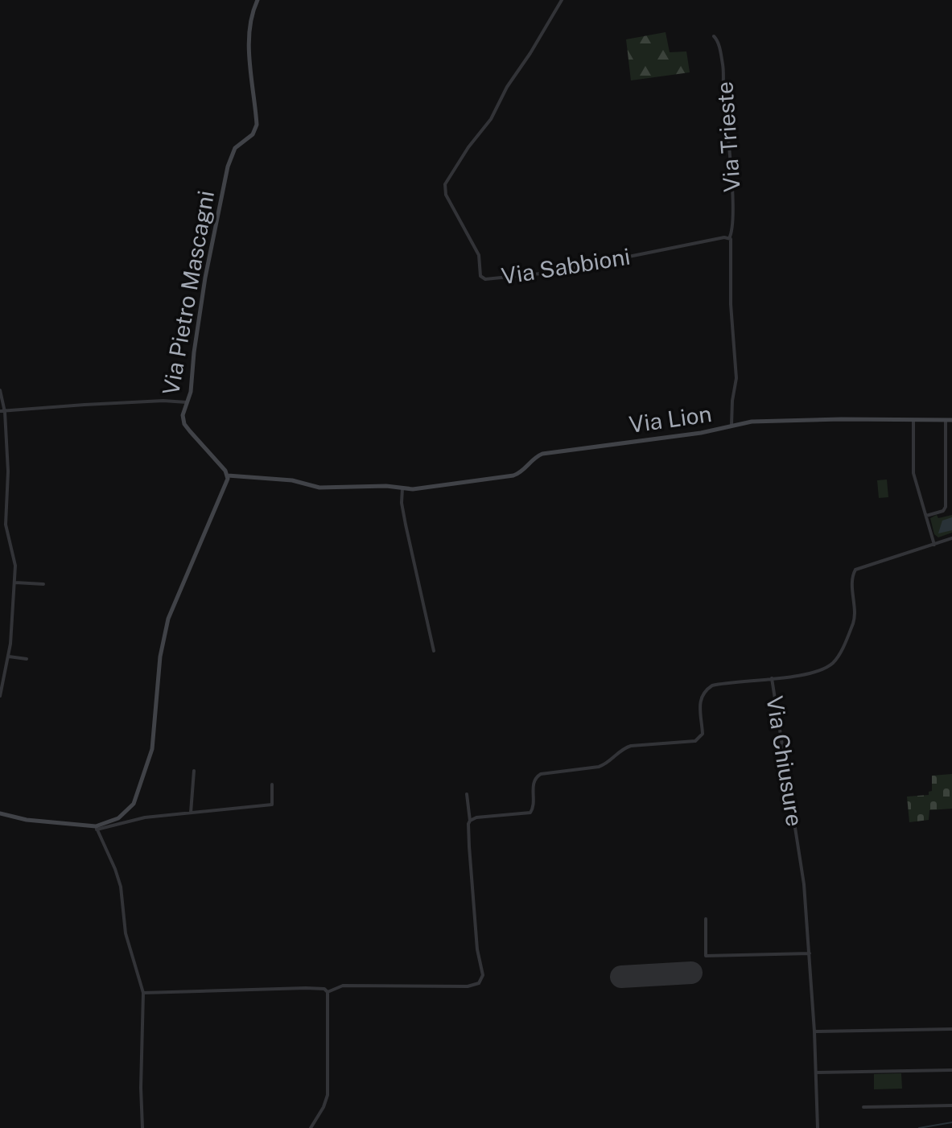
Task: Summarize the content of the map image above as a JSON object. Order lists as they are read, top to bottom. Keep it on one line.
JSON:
{"streets":{"street":["Via Trieste","Via Sabbioni","Via Pietro Mascagni","Via Lion","Via Chiusure"]},"crossings":[["Via Trieste","Via Sabbioni"],["Via Trieste","Via Lion"],["Via Pietro Mascagni","Via Lion"]]}
